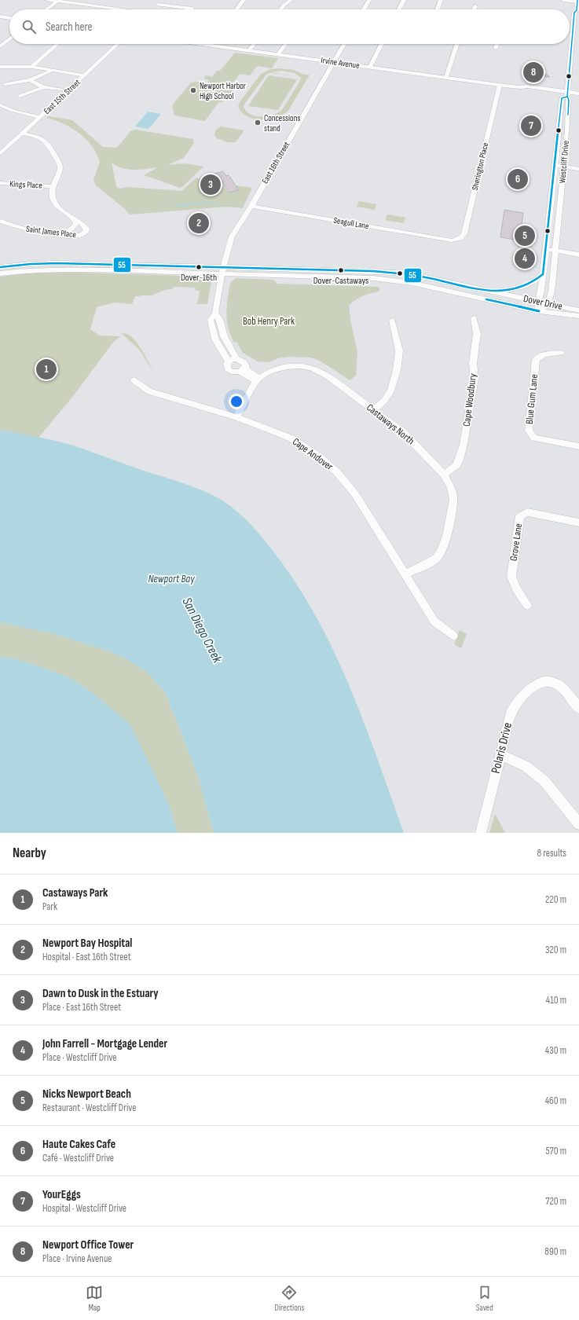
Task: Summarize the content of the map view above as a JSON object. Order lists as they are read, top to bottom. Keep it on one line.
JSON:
{"streets":{"main road":["Irvine Avenue"],"street":["East 15th Street","Westcliff Drive","East 16th Street","Sherington Place","Kings Place","Seagull Lane","Saint James Place","Dover Drive","Blue Gum Lane","Cape Woodbury","Castaways North","Cape Andover","Grove Lane","Polaris Drive"]},"crossings":[["Irvine Avenue","Westcliff Drive"],["Irvine Avenue","East 16th Street"],["Irvine Avenue","Sherington Place"],["Westcliff Drive","Dover Drive"],["East 16th Street","Seagull Lane"],["East 16th Street","Dover Drive"],["Sherington Place","Seagull Lane"],["Cape Woodbury","Castaways North"],["Castaways North","Cape Andover"]],"water":["Newport Bay","San Diego Creek"],"parks":["Bob Henry Park"],"places":["Newport Harbor High School","Concessions stand","Dover-16th","Dover-Castaways"],"lines":["transit line 55"],"page":{"search":"Search here","pins":["8","7","6","3","2","5","4","1"],"heading":["Nearby","8 results"],"list":[{"mark":"1","name":"Castaways Park","note":"Park","value":"220 m"},{"mark":"2","name":"Newport Bay Hospital","note":"Hospital · East 16th Street","value":"320 m"},{"mark":"3","name":"Dawn to Dusk in the Estuary","note":"Place · East 16th Street","value":"410 m"},{"mark":"4","name":"John Farrell - Mortgage Lender","note":"Place · Westcliff Drive","value":"430 m"},{"mark":"5","name":"Nicks Newport Beach","note":"Restaurant · Westcliff Drive","value":"460 m"},{"mark":"6","name":"Haute Cakes Cafe","note":"Café · Westcliff Drive","value":"570 m"},{"mark":"7","name":"YourEggs","note":"Hospital · Westcliff Drive","value":"720 m"},{"mark":"8","name":"Newport Office Tower","note":"Place · Irvine Avenue","value":"890 m"}],"nav":["Map","Directions","Saved"]}}
